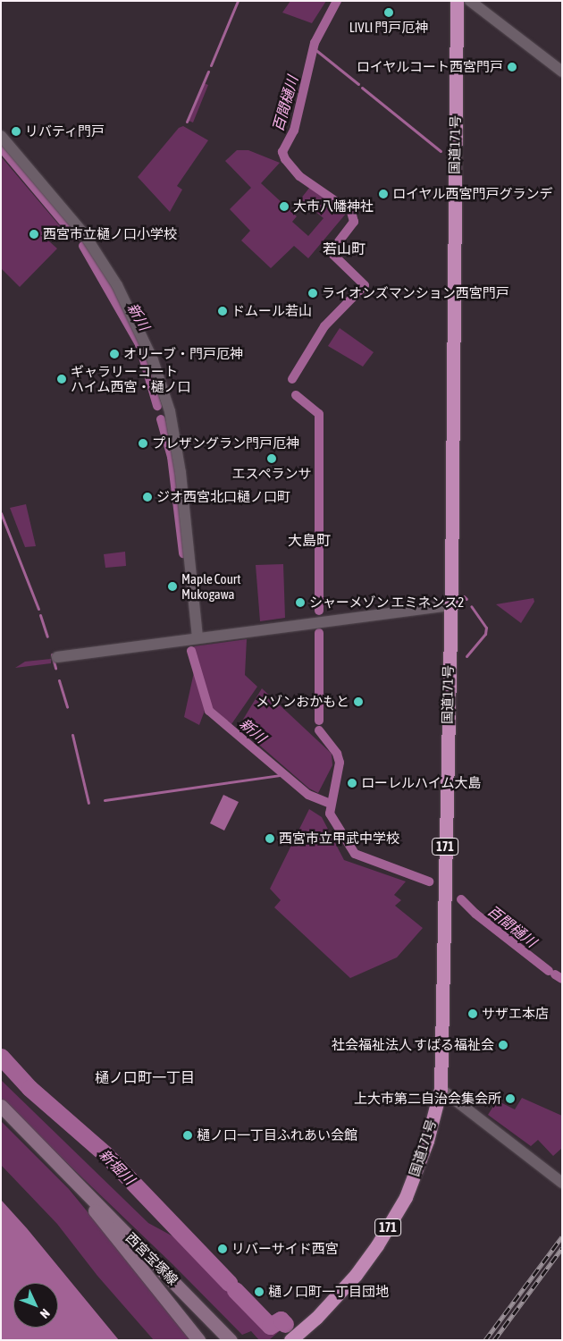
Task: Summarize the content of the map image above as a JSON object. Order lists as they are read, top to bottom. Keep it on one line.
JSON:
{"streets":{"highway":["国道171号","171"],"main road":["西宮宝塚線"]},"districts":["若山町","大島町","樋ノ口町一丁目"],"water":["百間樋川","新川","新堀川"],"places":["LIVLI 門戸厄神","ロイヤルコート西宮門戸","リバティ門戸","ロイヤル西宮門戸グランデ","大市八幡神社","西宮市立樋ノ口小学校","ライオンズマンション西宮門戸","ドムール若山","オリーブ・門戸厄神","ギャラリーコート ハイム西宮・樋ノ口","プレザングラン門戸厄神","エスペランサ","ジオ西宮北口樋ノ口町","Maple Court Mukogawa","シャーメゾン エミネンス2","メゾンおかもと","ローレルハイム大島","西宮市立甲武中学校","サザエ本店","社会福祉法人 すばる福祉会","上大市第二自治会集会所","樋ノ口一丁目ふれあい会館","リバーサイド西宮","樋ノ口町一丁目団地"],"north":"bottom right"}
